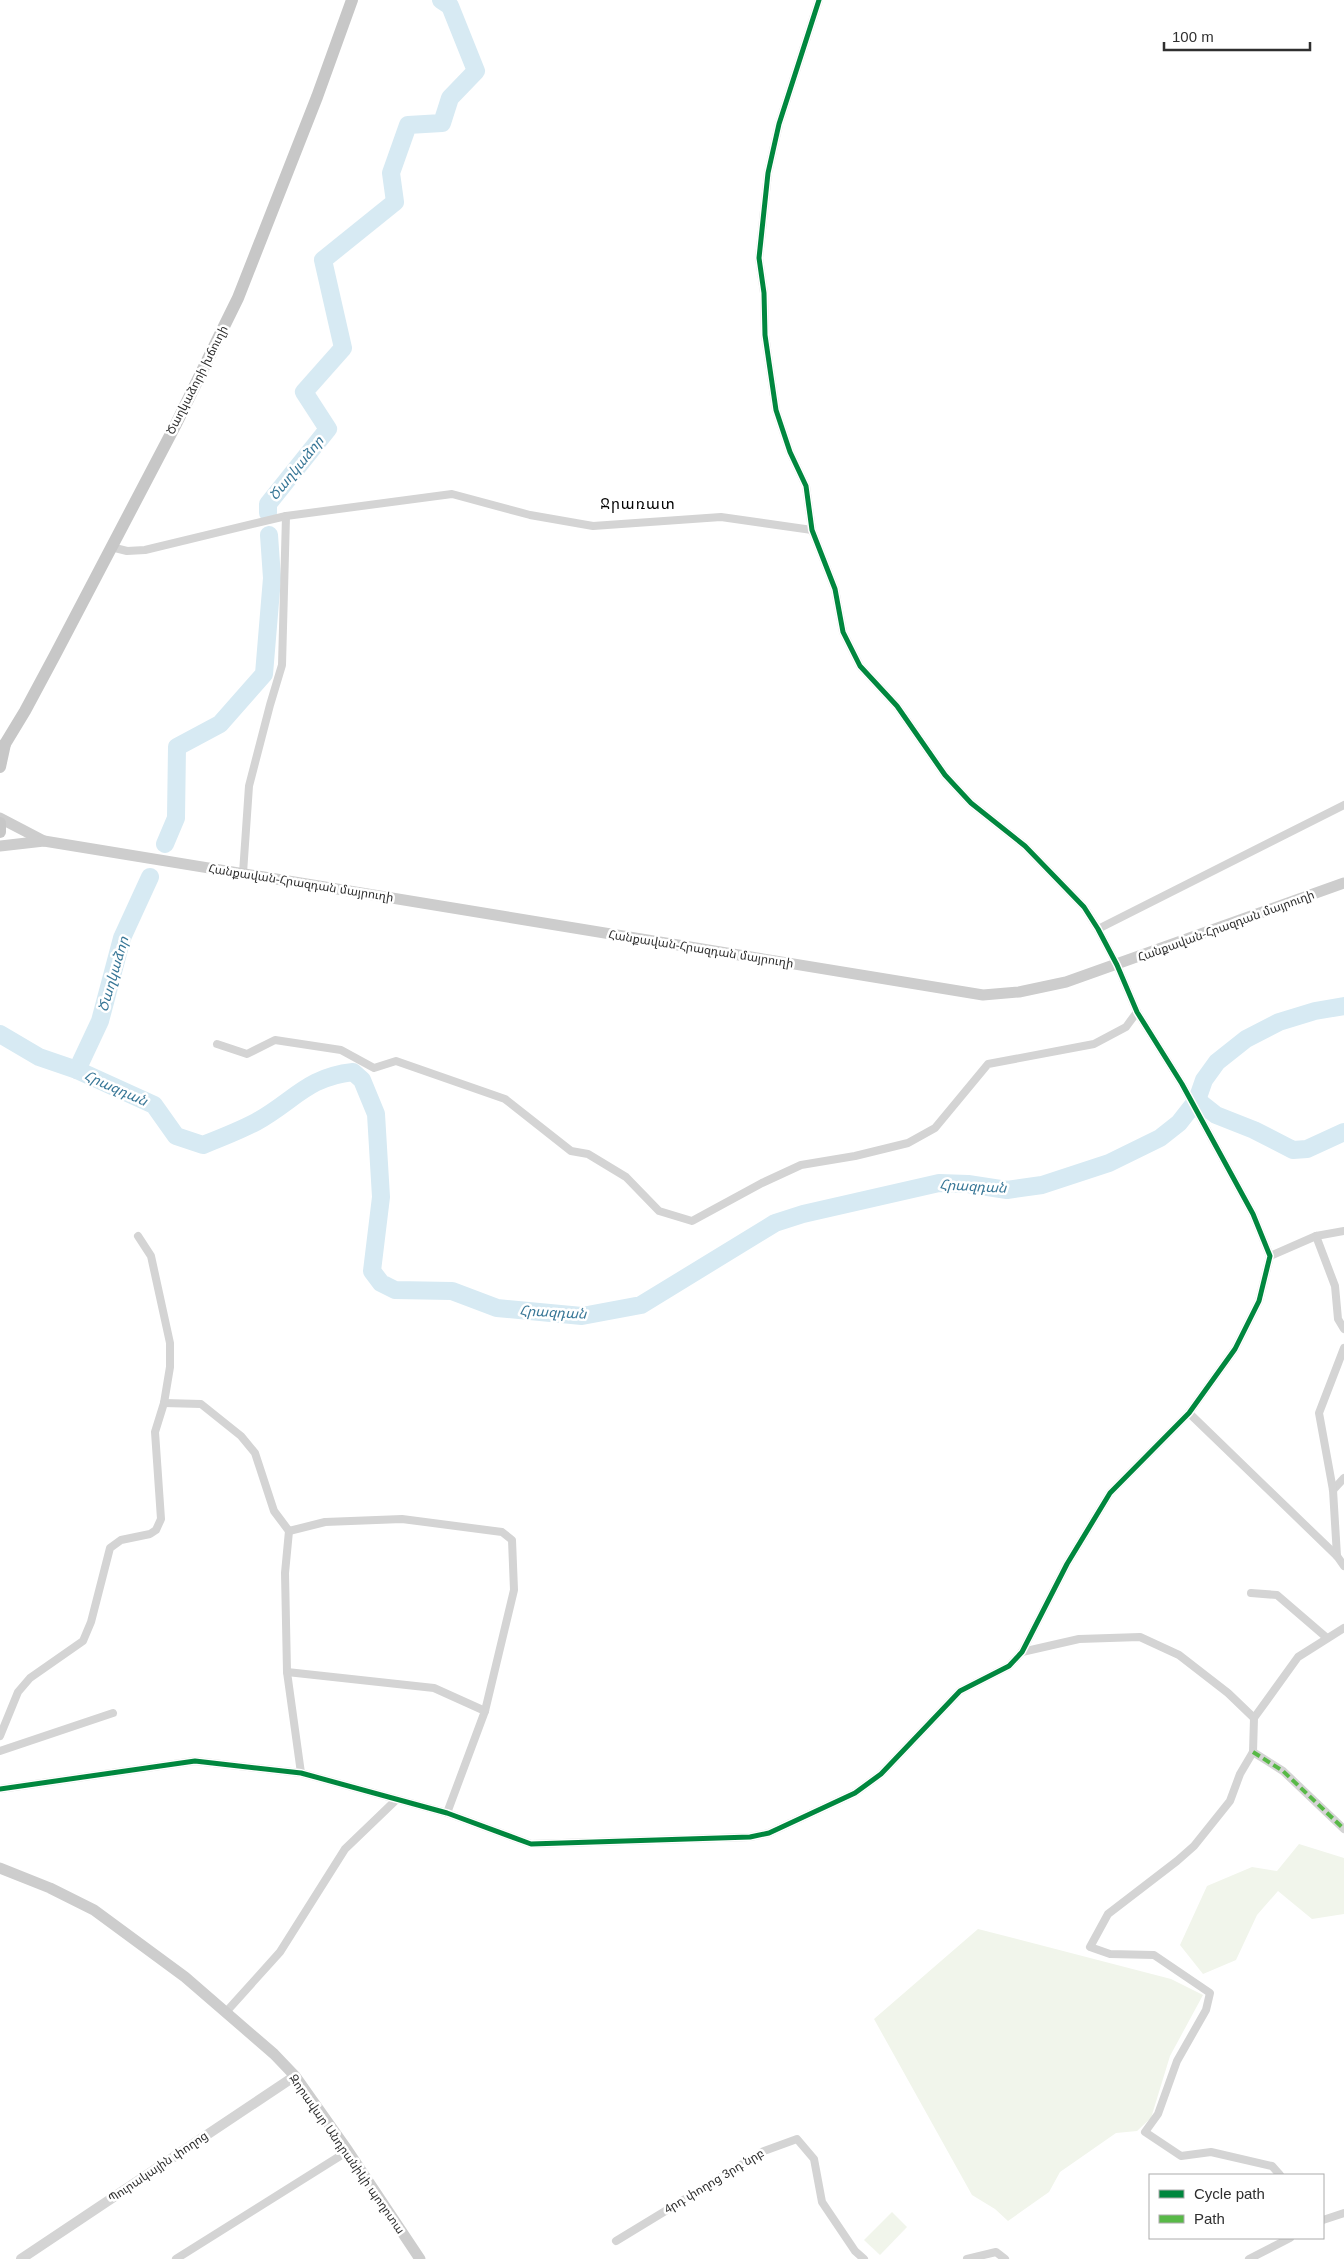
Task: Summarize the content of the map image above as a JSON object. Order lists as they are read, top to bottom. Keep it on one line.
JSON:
{"streets":{"main road":["Ծաղկաձորի խճուղի","Հանքավան-Հրազդան մայրուղի","Զորավար Անդրանիկի պողոտա"],"street":["Պուրակային փողոց","4րդ փողոց 3րդ նրբ"]},"crossings":[["Զորավար Անդրանիկի պողոտա","Պուրակային փողոց"]],"districts":["Ջրառատ"],"water":["Ծաղկաձոր","Հրազդան"],"legend":["Cycle path","Path"],"scale_bar":"100 m"}
